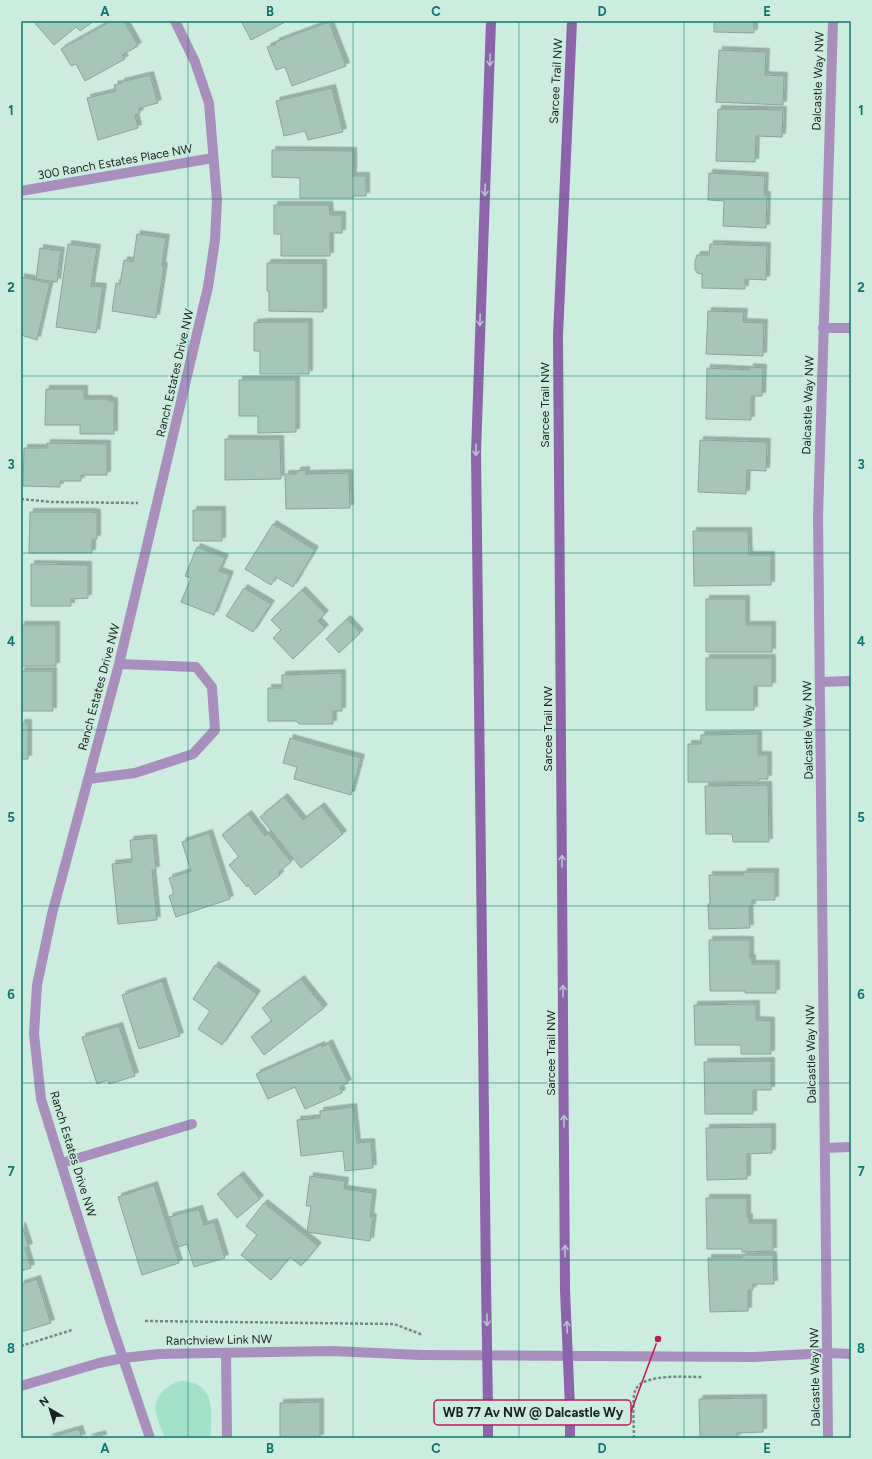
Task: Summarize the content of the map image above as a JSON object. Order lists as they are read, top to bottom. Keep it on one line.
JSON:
{"streets":{"main road":["Sarcee Trail NW"],"street":["Dalcastle Way NW","300 Ranch Estates Place NW","Ranch Estates Drive NW","Ranchview Link NW"]},"crossings":[["Dalcastle Way NW","Ranchview Link NW"],["300 Ranch Estates Place NW","Ranch Estates Drive NW"],["Ranch Estates Drive NW","Ranchview Link NW"]],"places":["WB 77 Av NW @ Dalcastle Wy"],"north":"top left","grid":{"columns":["A","B","C","D","E"],"rows":["1","2","3","4","5","6","7","8"]}}
